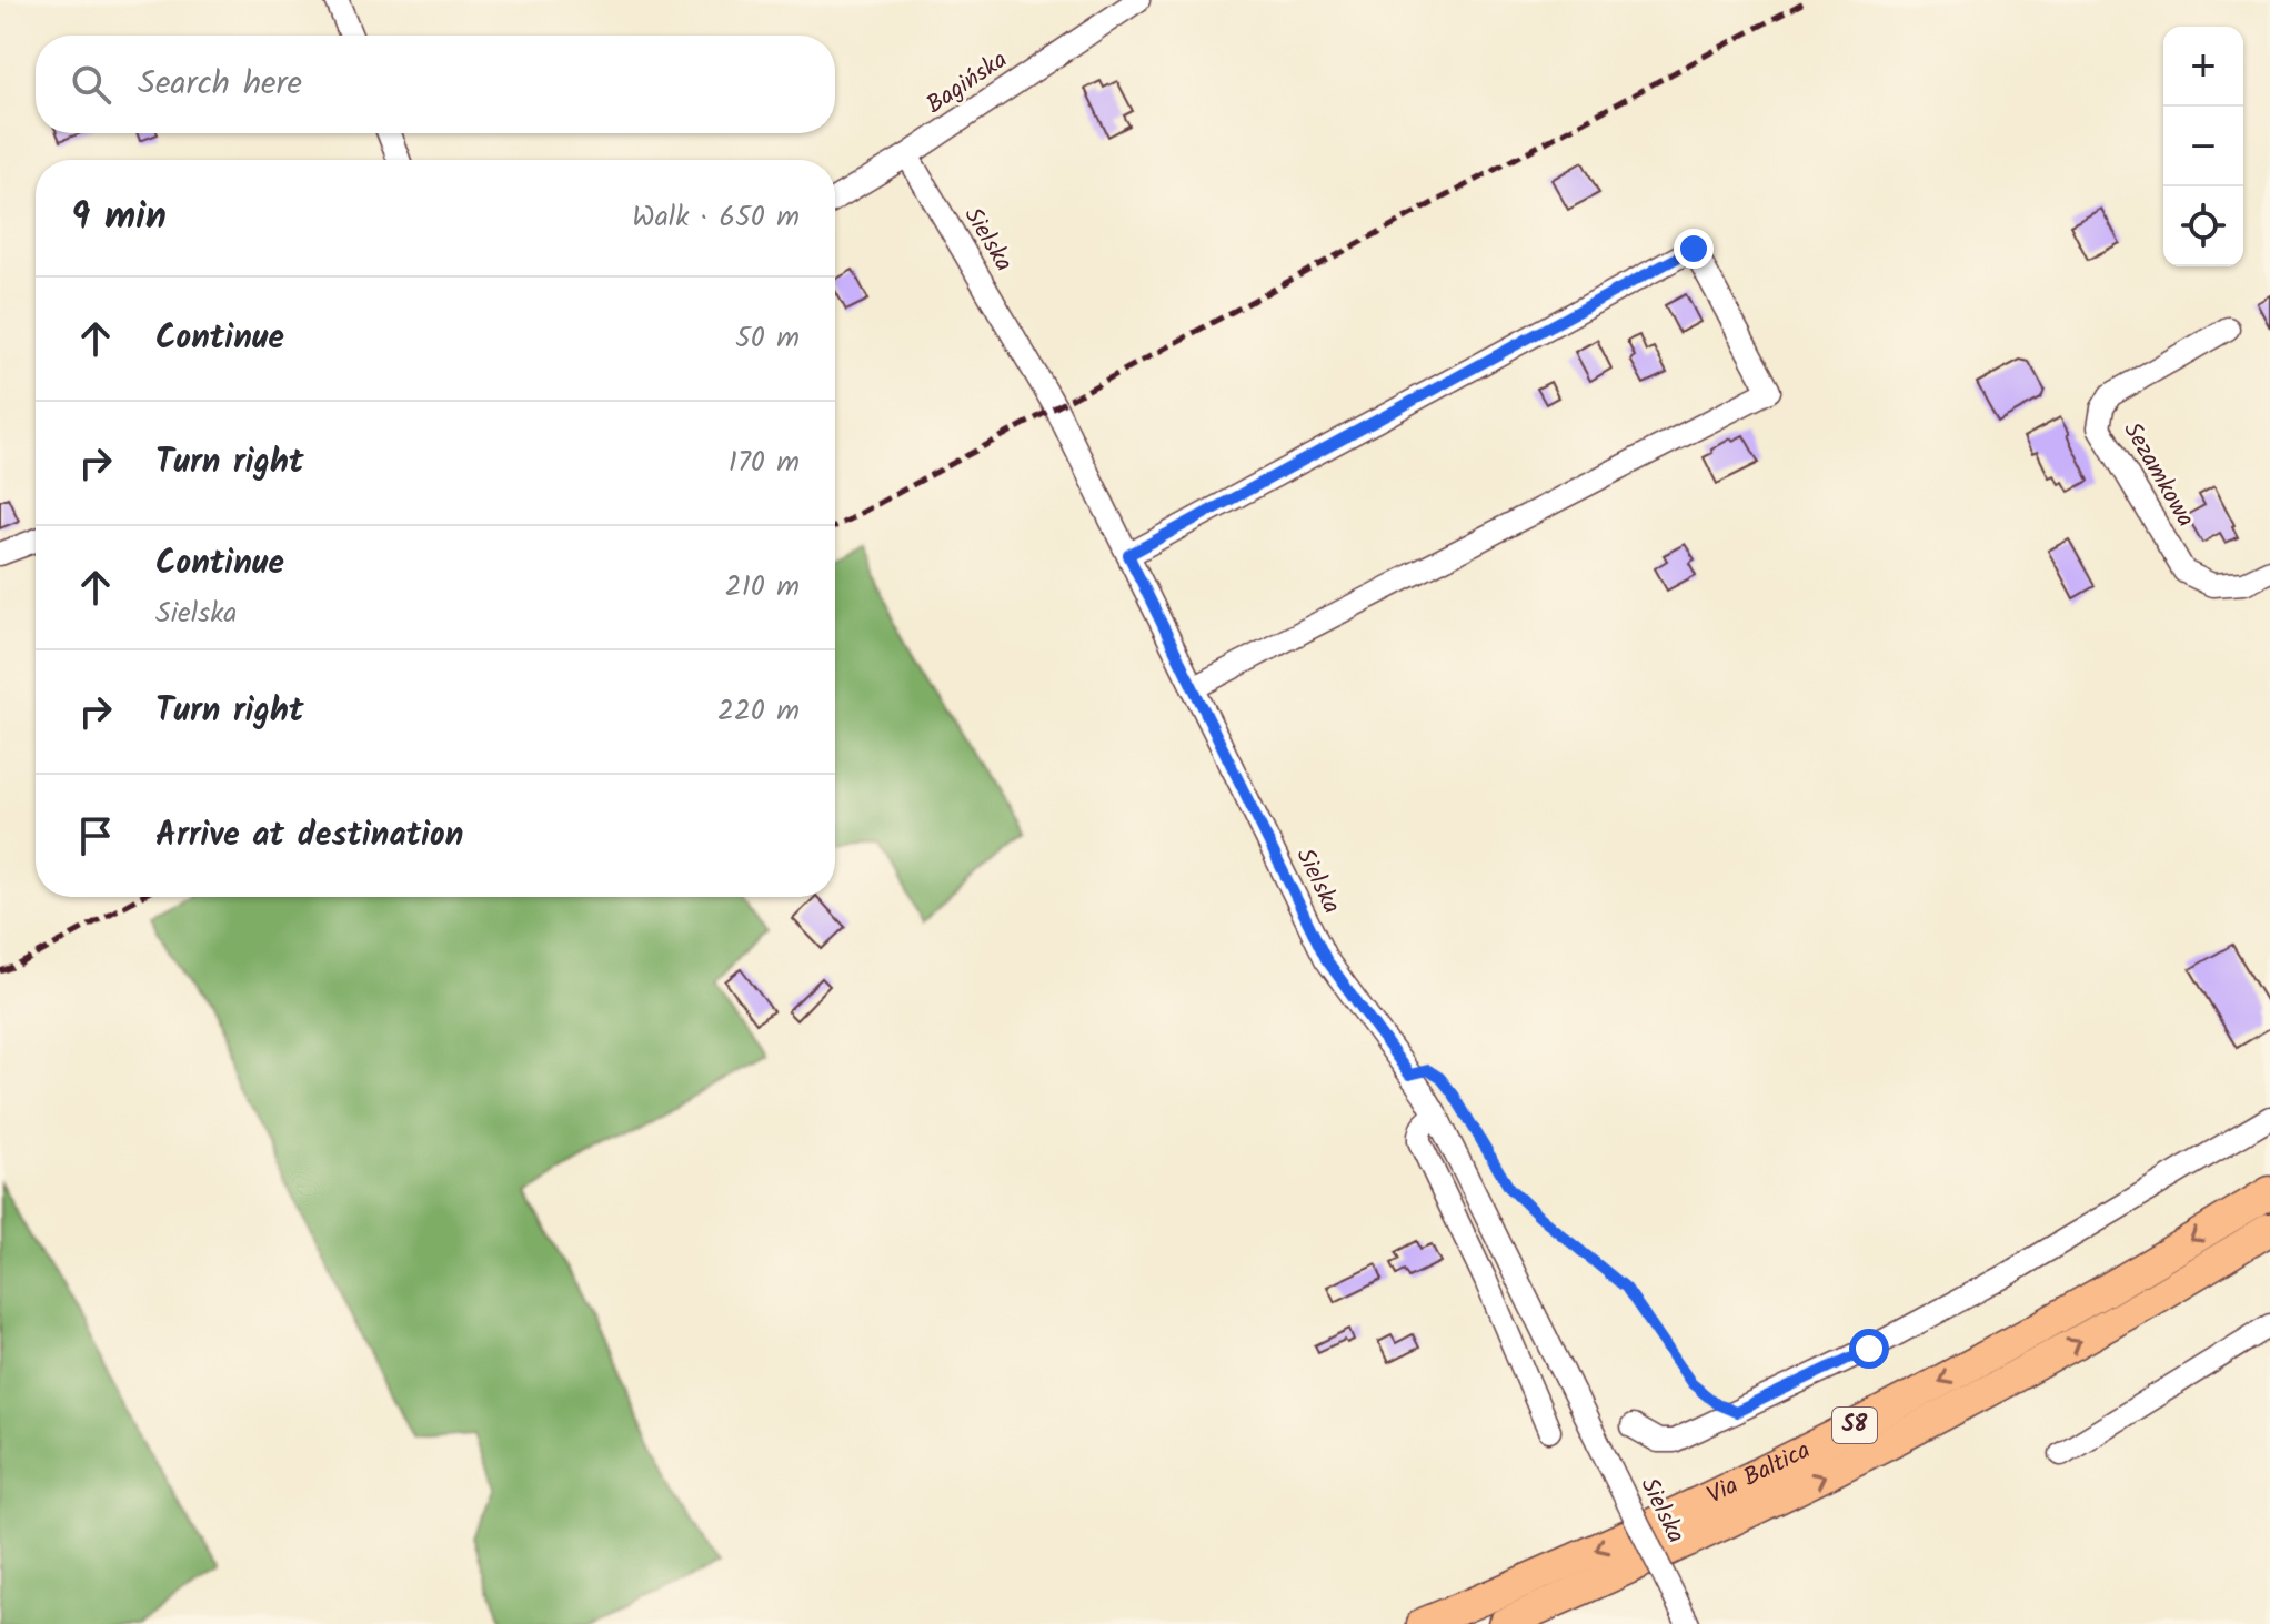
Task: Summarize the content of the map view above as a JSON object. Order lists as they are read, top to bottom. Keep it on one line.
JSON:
{"streets":{"highway":["S8","Via Baltica"],"street":["Bagińska","Sielska","Sezamkowa"]},"crossings":[["Bagińska","Sielska"]],"page":{"map_buttons":["+","−"],"search":"Search here","heading":["9 min","Walk · 650 m"],"list":[["Continue","50 m"],["Turn right","170 m"],["Continue","Sielska","210 m"],["Turn right","220 m"],"Arrive at destination"]}}
